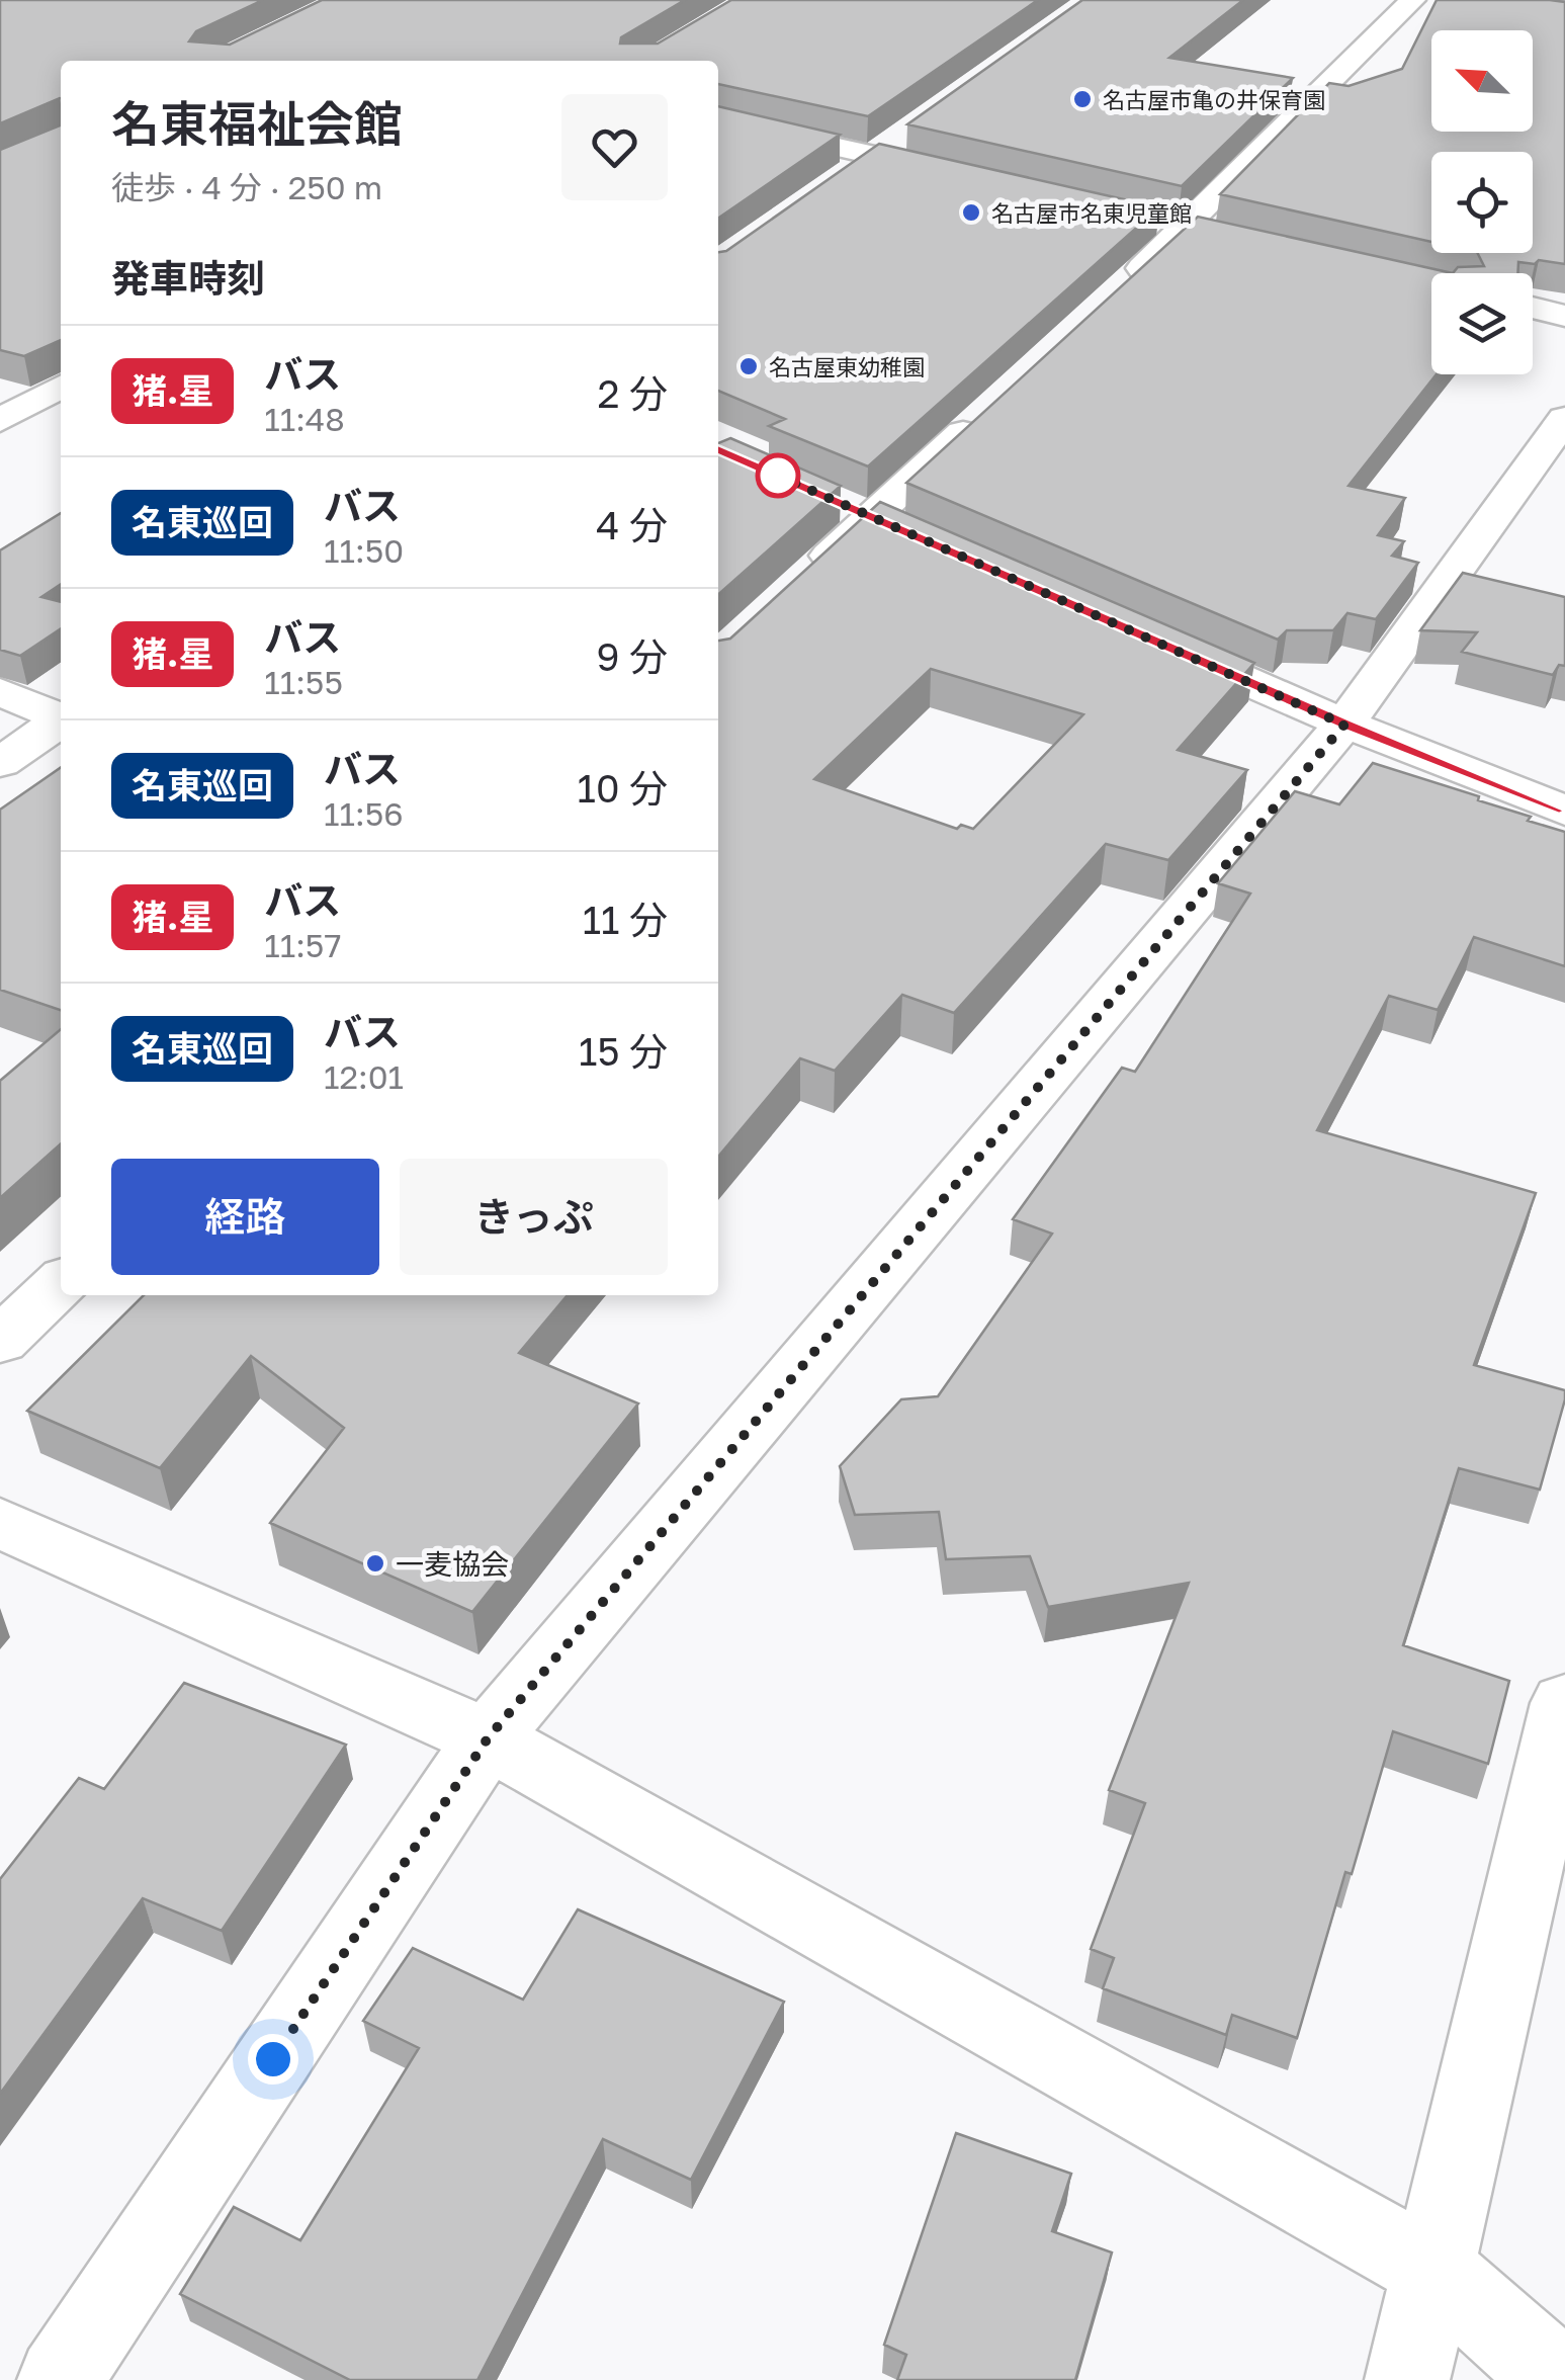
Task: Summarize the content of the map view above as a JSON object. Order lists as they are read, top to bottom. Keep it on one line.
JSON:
{"places":["名古屋市亀の井保育園","名古屋市名東児童館","名古屋東幼稚園","一麦協会"],"lines":["bus line 猪.星"],"north":"top left","page":{"heading":[["名東福祉会館","徒歩 · 4 分 · 250 m"],"発車時刻"],"list":[{"mark":"猪.星","name":"バス","note":"11:48","value":"2 分"},{"mark":"名東巡回","name":"バス","note":"11:50","value":"4 分"},{"mark":"猪.星","name":"バス","note":"11:55","value":"9 分"},{"mark":"名東巡回","name":"バス","note":"11:56","value":"10 分"},{"mark":"猪.星","name":"バス","note":"11:57","value":"11 分"},{"mark":"名東巡回","name":"バス","note":"12:01","value":"15 分"}],"buttons":["経路","きっぷ"]}}
